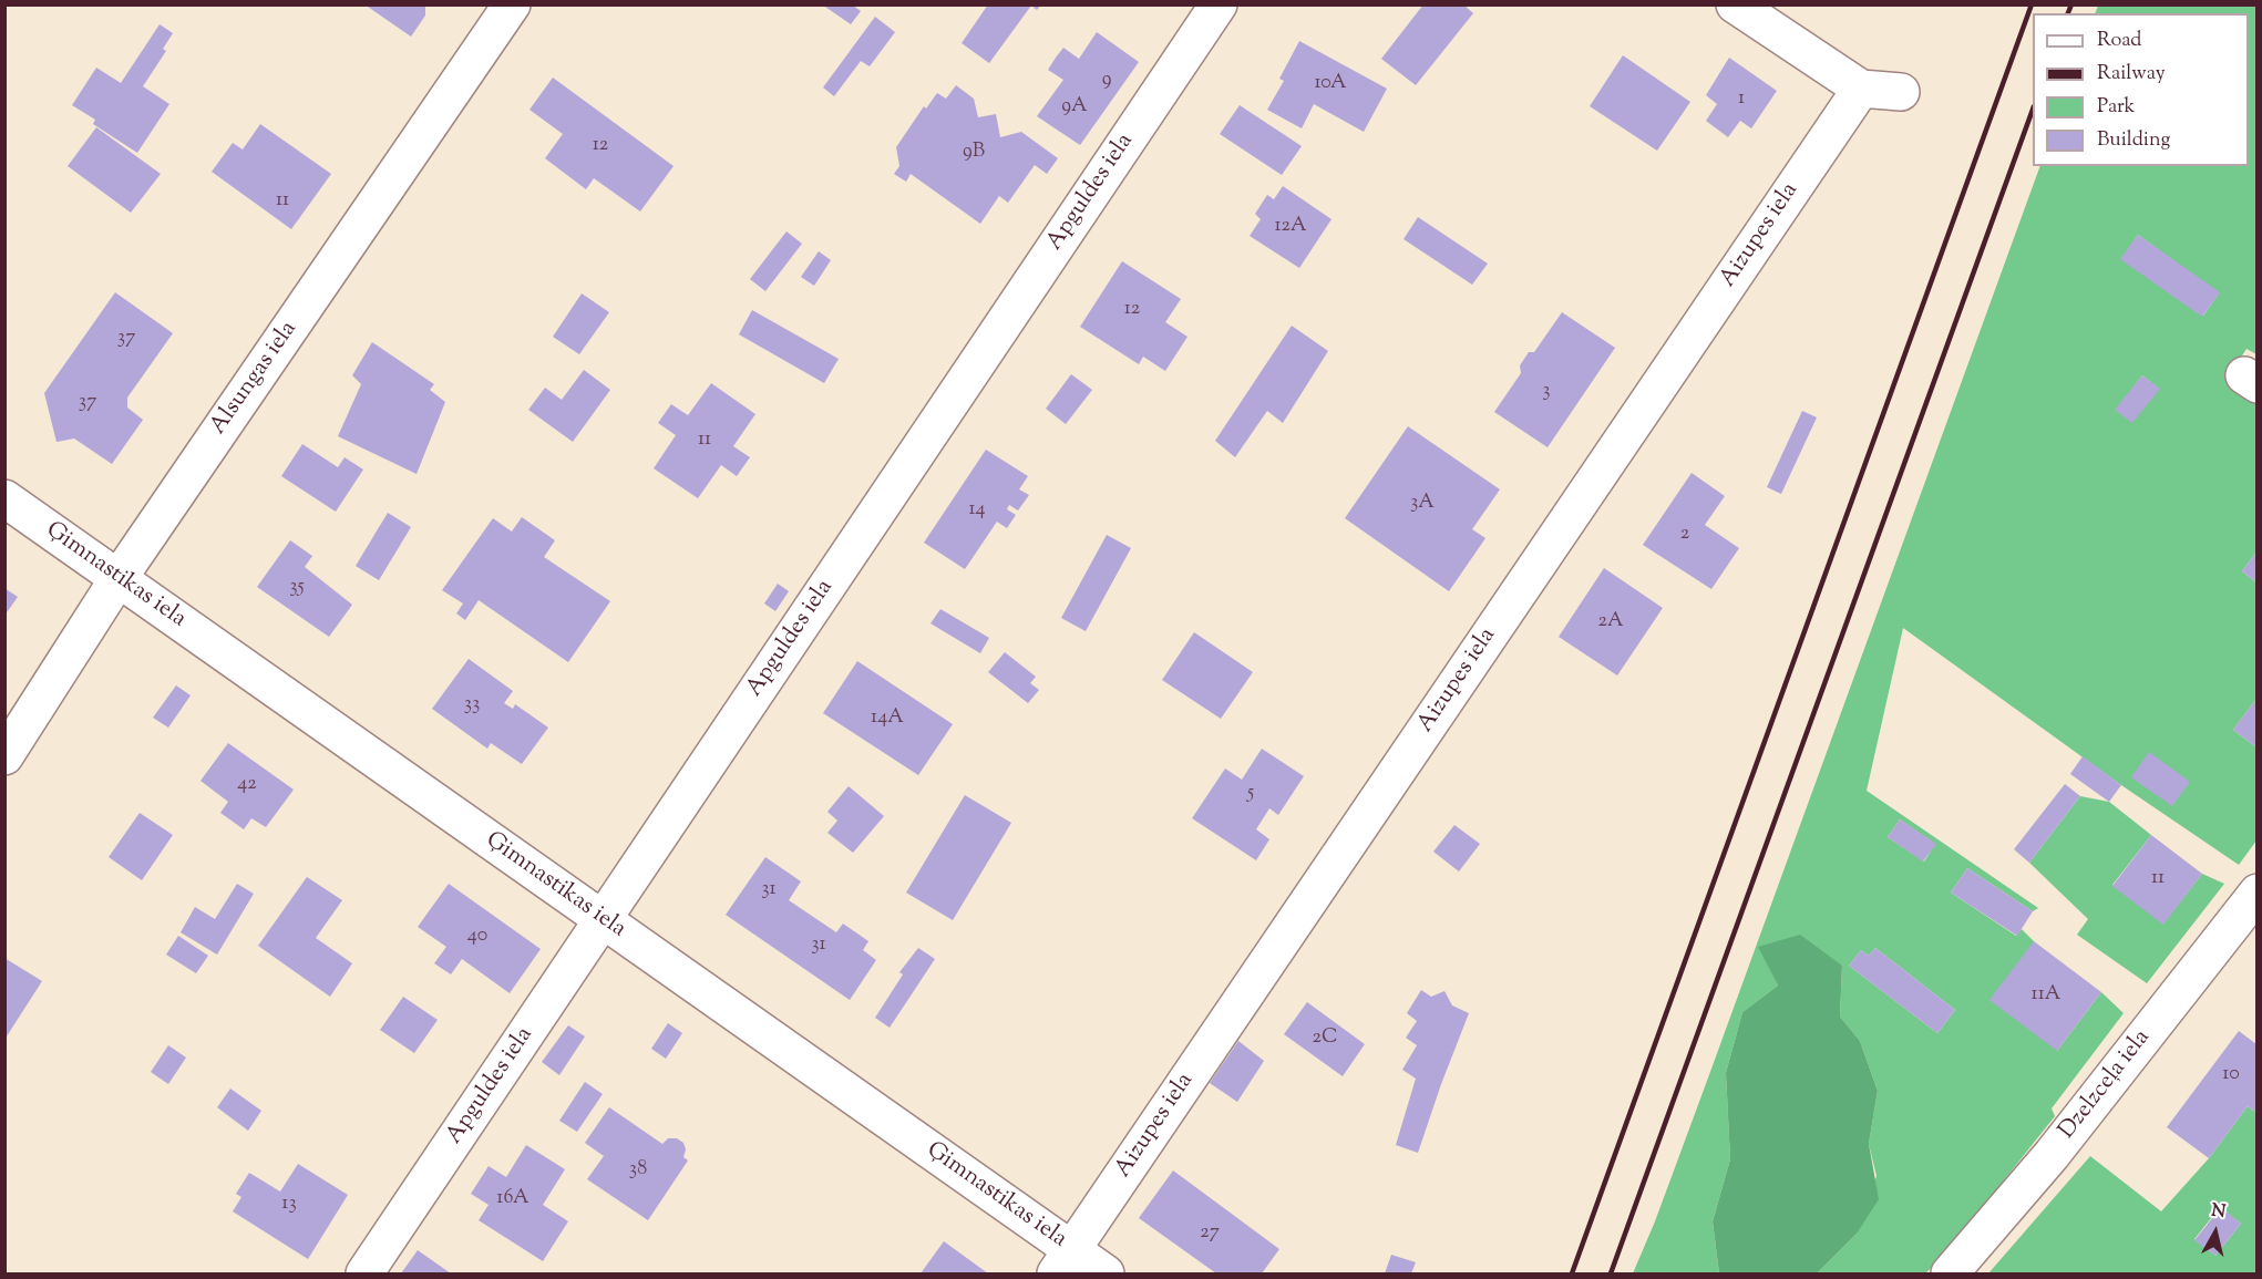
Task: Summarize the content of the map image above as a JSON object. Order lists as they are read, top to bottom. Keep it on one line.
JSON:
{"streets":{"street":["Apguldes iela","Aizupes iela","Alsungas iela","Ģimnastikas iela","Dzelzceļa iela"]},"crossings":[["Apguldes iela","Ģimnastikas iela"],["Aizupes iela","Ģimnastikas iela"],["Alsungas iela","Ģimnastikas iela"]],"house_numbers":["9","10A","1","9A","12","9B","11","12A","12","37","3","37","11","3A","14","2","35","2A","33","14A","42","5","11","31","40","31","11A","2C","10","38","16A","13","27"],"legend":["Road","Railway","Park","Building"],"north":"top"}
